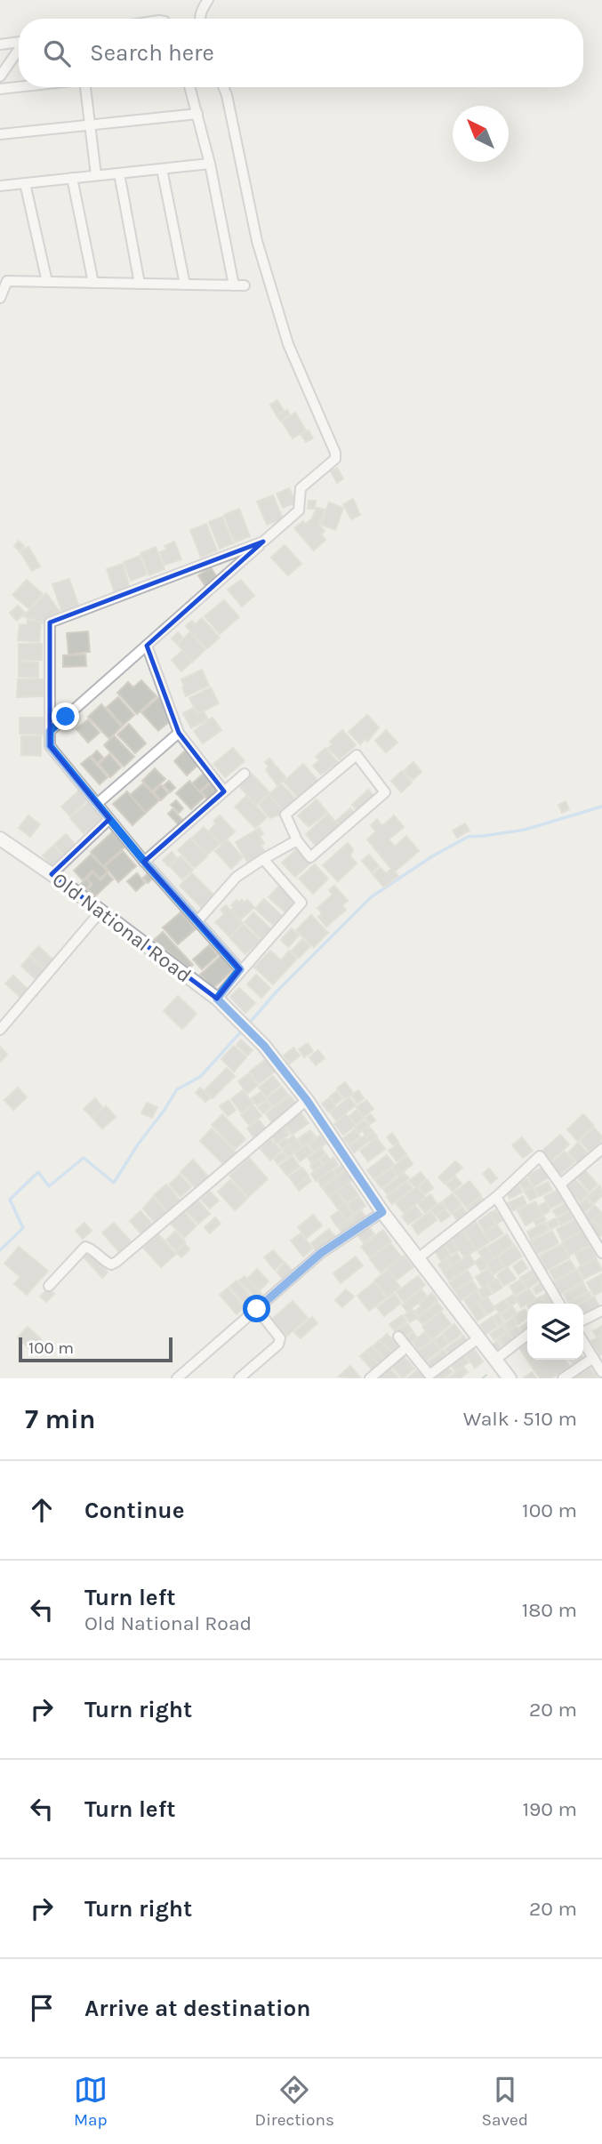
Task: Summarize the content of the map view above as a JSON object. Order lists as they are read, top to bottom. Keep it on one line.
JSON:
{"streets":{"main road":["Old National Road"]},"scale_bar":"100 m","north":"top left","page":{"search":"Search here","scale":"100 m","heading":["7 min","Walk · 510 m"],"list":[["Continue","100 m"],["Turn left","Old National Road","180 m"],["Turn right","20 m"],["Turn left","190 m"],["Turn right","20 m"],"Arrive at destination"],"nav":["Map","Directions","Saved"]}}
